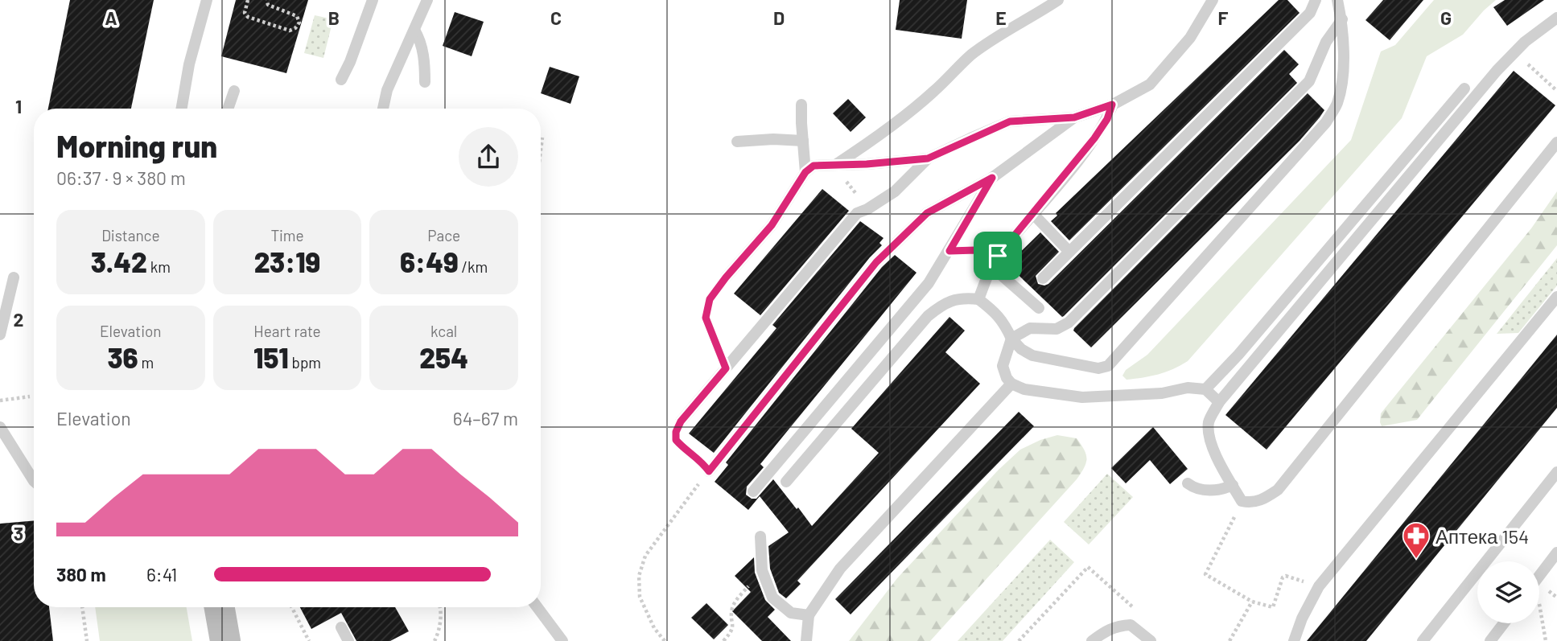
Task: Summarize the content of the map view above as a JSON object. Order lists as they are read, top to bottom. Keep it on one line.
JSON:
{"places":{"pharmacy":["Аптека 154"]},"page":{"heading":["Morning run","06:37 · 9 × 380 m"],"stats":[["Distance","3.42 km"],["Time","23:19"],["Pace","6:49 /km"],["Elevation","36 m"],["Heart rate","151 bpm"],["kcal","254"]],"chart":["Elevation","64–67 m"],"list":[{"name":"380 m","note":"6:41"}]},"grid":{"columns":["A","B","C","D","E","F","G"],"rows":["1","2","3"]}}
